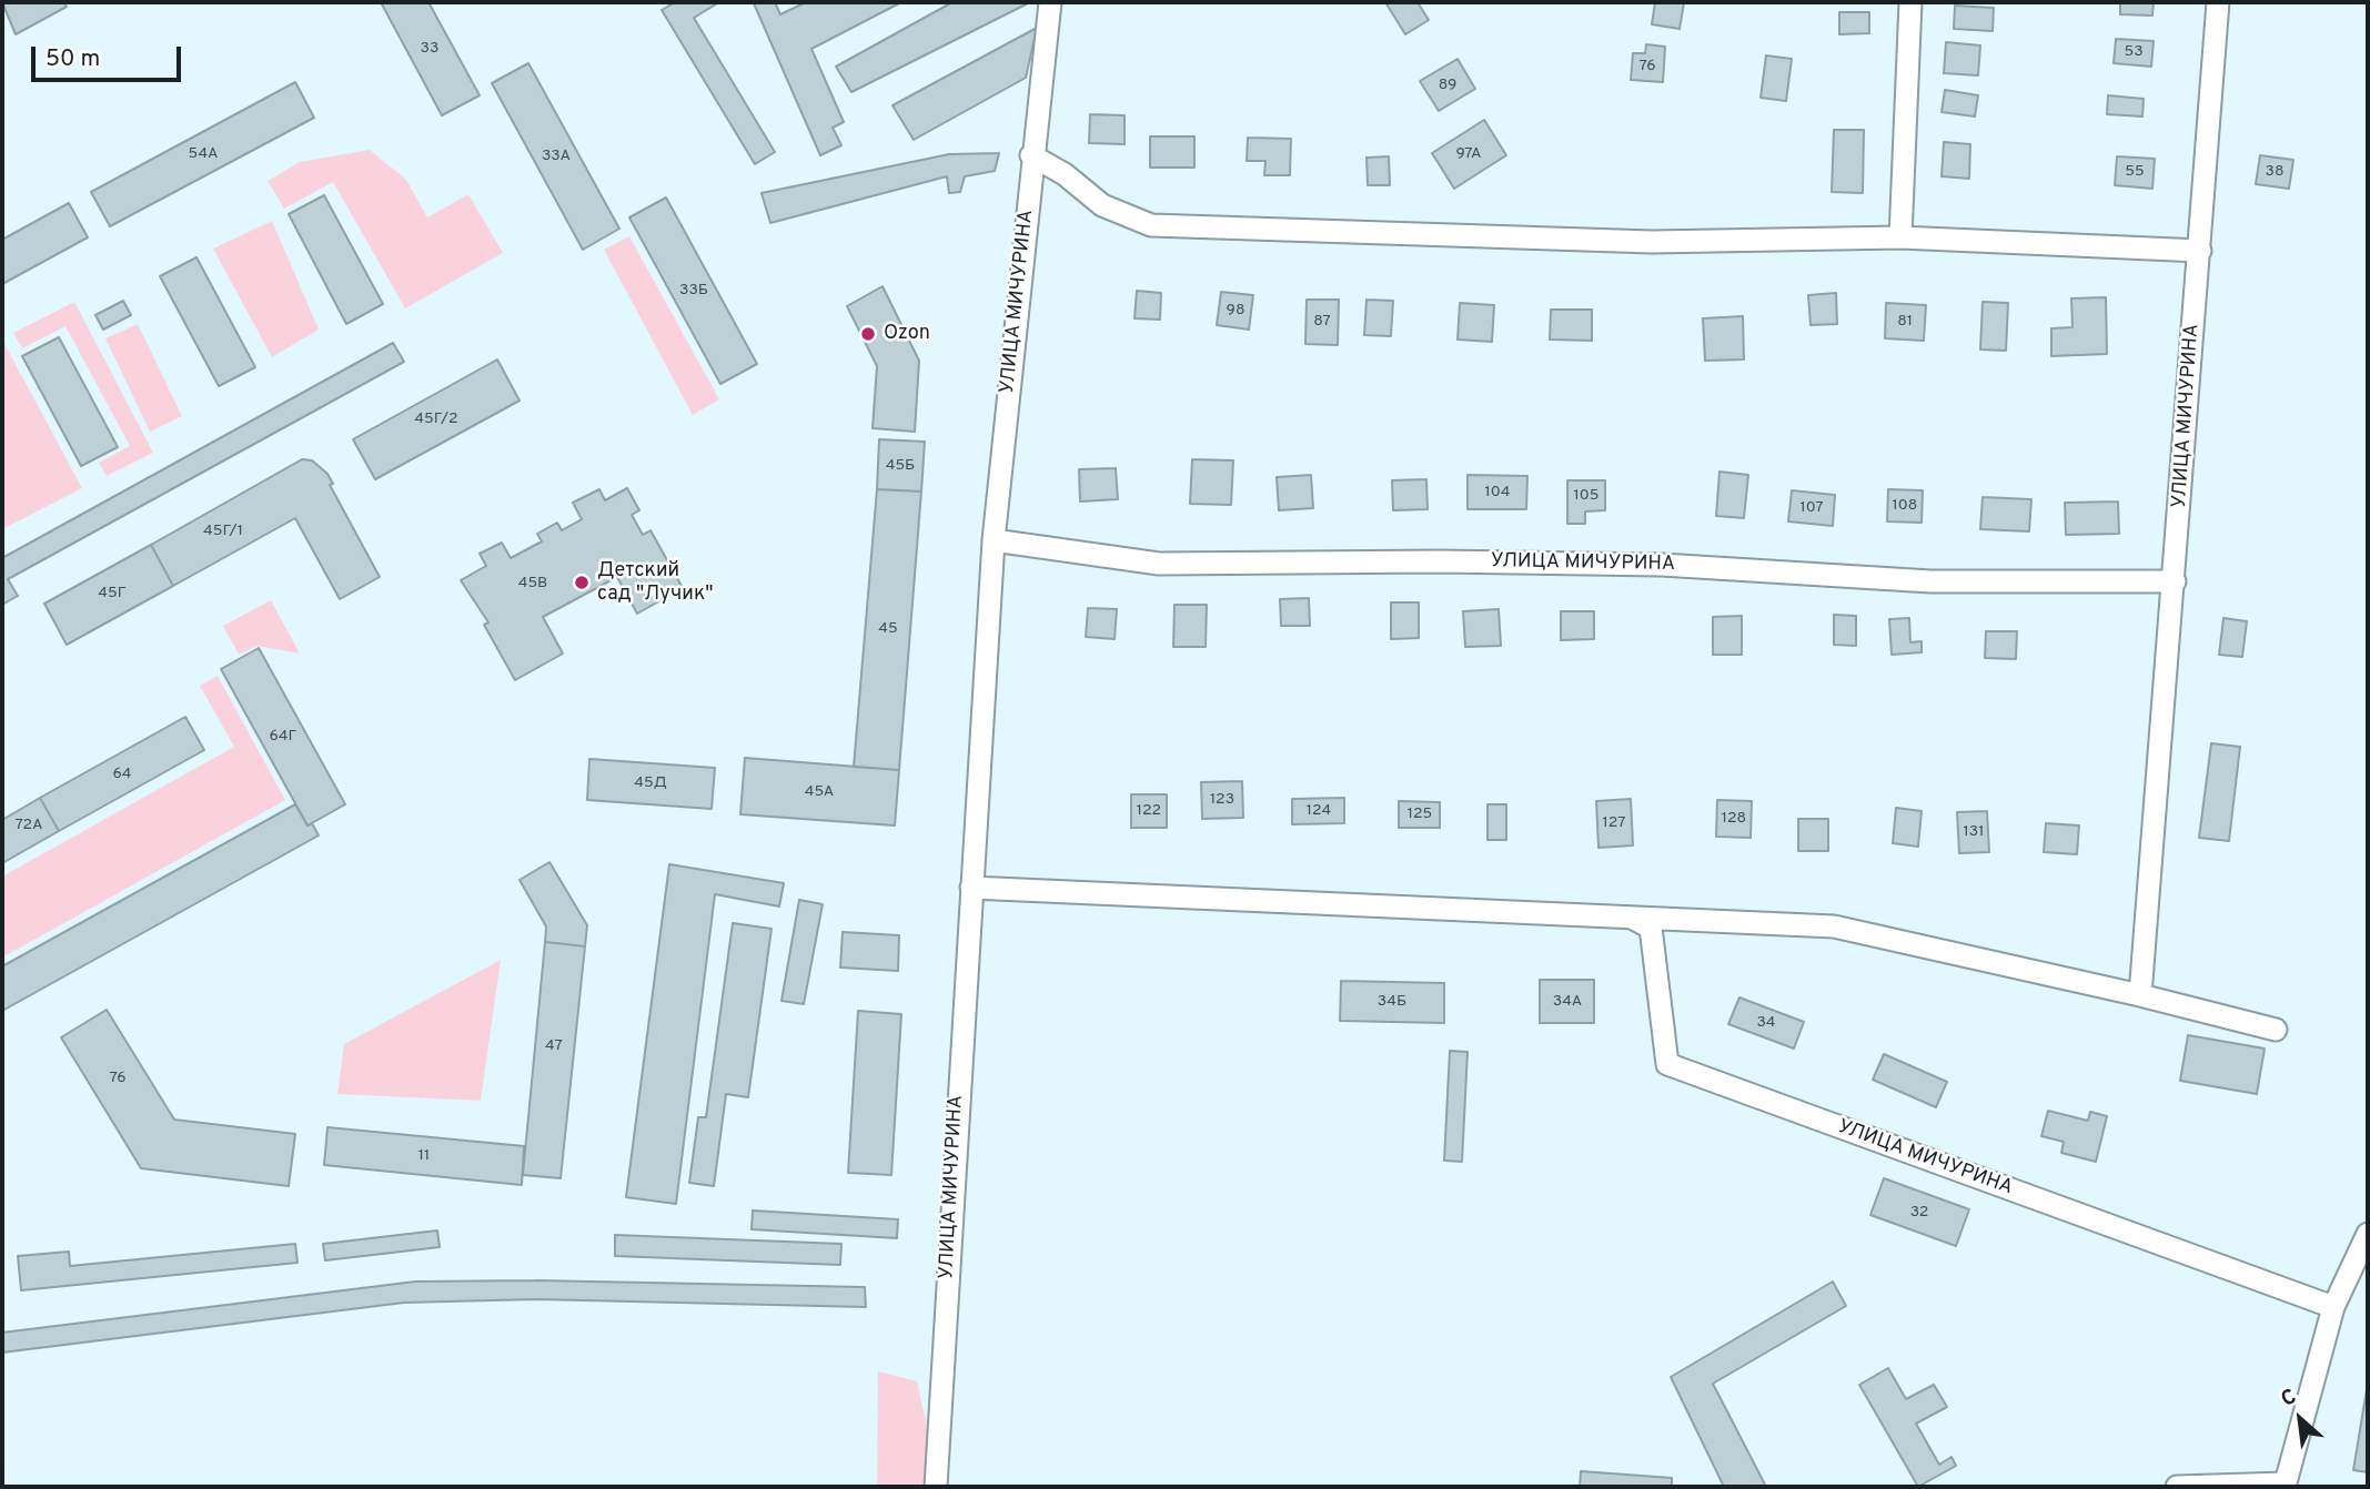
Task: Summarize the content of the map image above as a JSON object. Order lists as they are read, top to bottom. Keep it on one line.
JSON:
{"streets":{"street":["УЛИЦА МИЧУРИНА"]},"places":["Ozon","Детский сад \"Лучик\""],"house_numbers":["33","53","76","89","54А","97А","33А","55","38","33Б","98","87","81","45Г/2","45Б","104","105","108","107","45Г/1","45В","45Г","45","64Г","64","45Д","45А","123","122","124","125","128","127","72А","131","34Б","34А","34","47","76","11","32"],"scale_bar":"50 m","north":"top left"}
